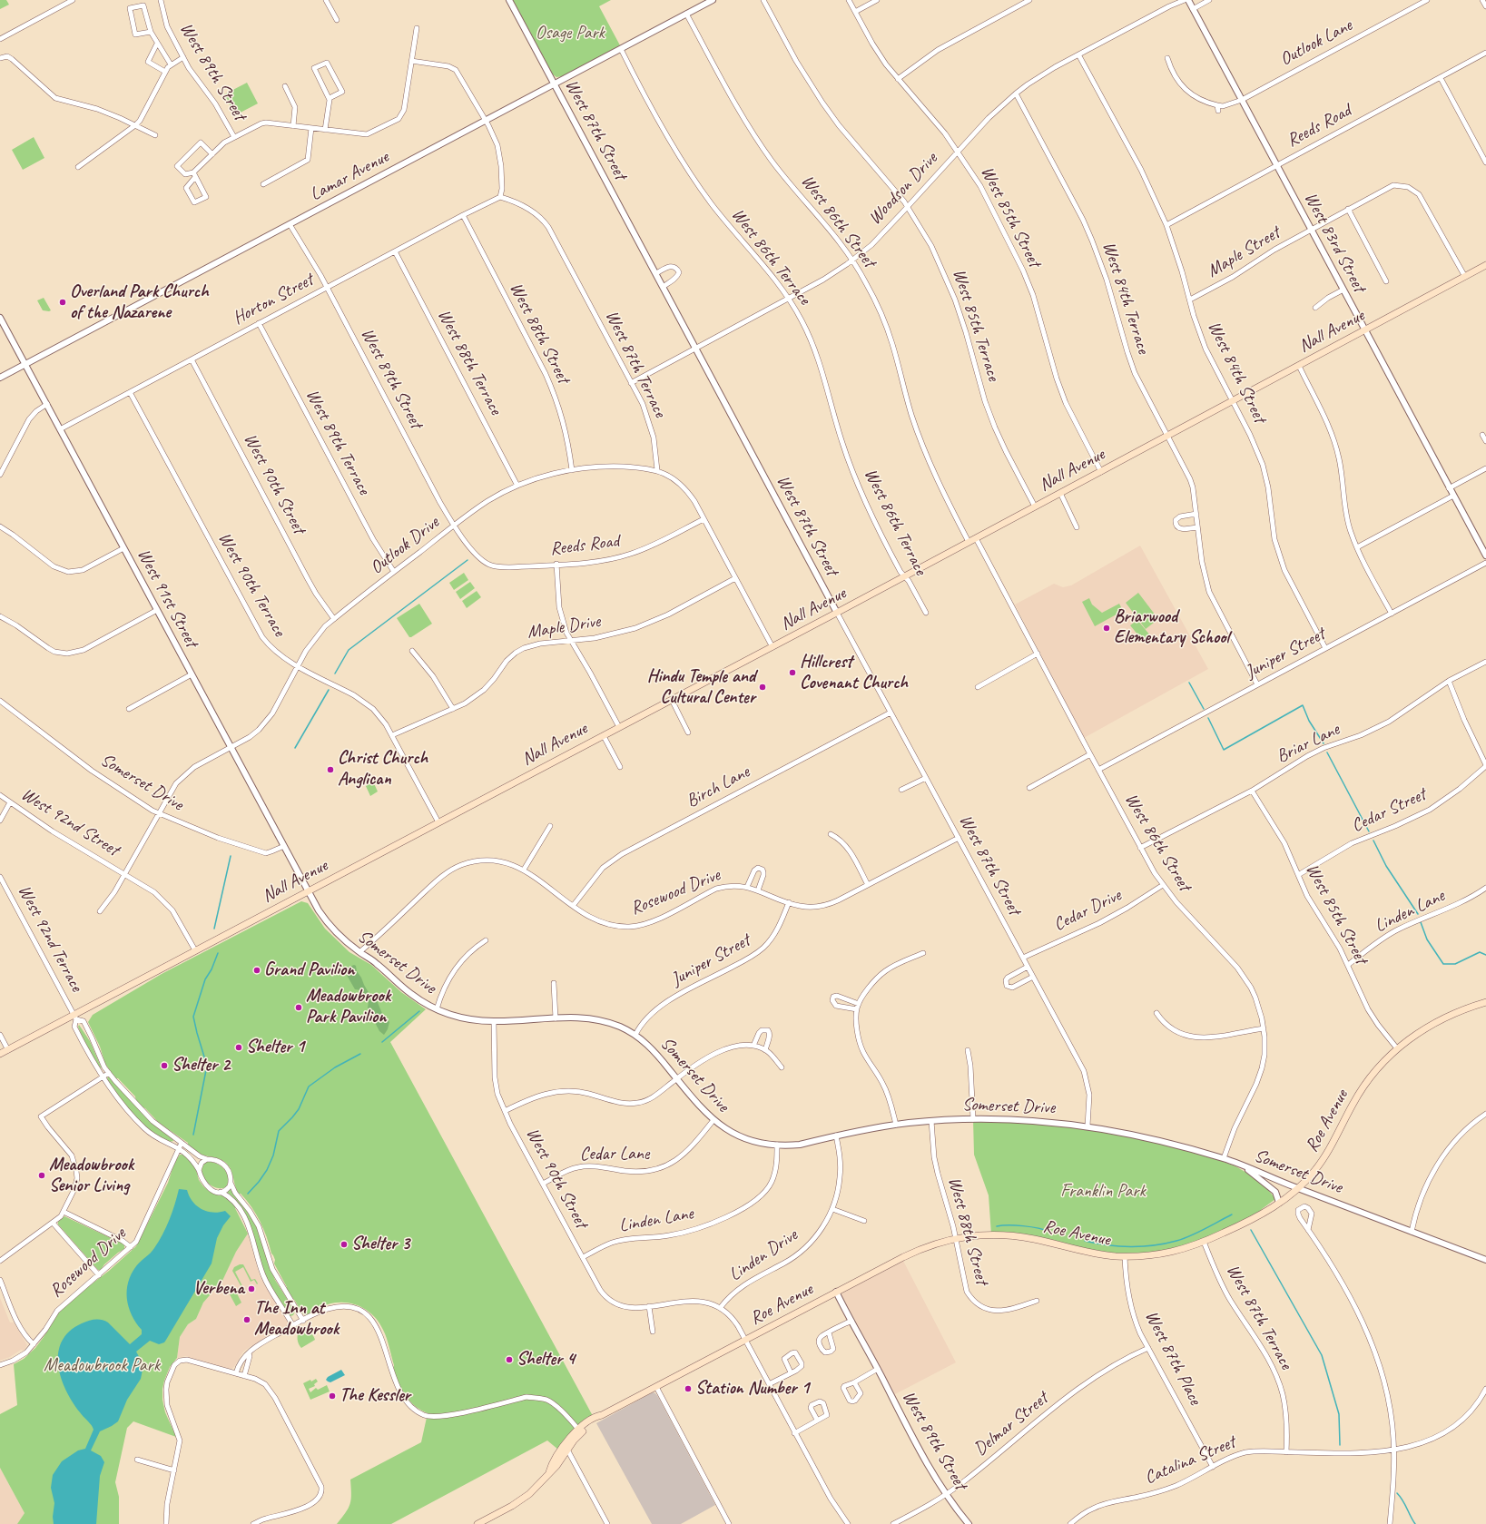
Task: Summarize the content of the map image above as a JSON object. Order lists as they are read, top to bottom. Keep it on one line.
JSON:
{"streets":{"main road":["Nall Avenue","Roe Avenue"],"street":["Outlook Lane","West 89th Street","Reeds Road","West 87th Street","Lamar Avenue","Woodson Drive","West 85th Street","West 86th Street","West 83rd Street","Maple Street","West 86th Terrace","West 84th Terrace","Horton Street","West 85th Terrace","West 88th Street","West 88th Terrace","West 87th Terrace","West 84th Street","West 89th Terrace","West 90th Street","Outlook Drive","West 90th Terrace","West 91st Street","Maple Drive","Juniper Street","Briar Lane","Somerset Drive","Birch Lane","Cedar Street","West 92nd Street","Rosewood Drive","Cedar Drive","Linden Lane","West 92nd Terrace","Cedar Lane","Linden Drive","West 87th Place","Delmar Street","Catalina Street"]},"crossings":[["Outlook Lane","West 83rd Street"],["West 89th Street","Reeds Road"],["West 89th Street","Lamar Avenue"],["West 89th Street","Horton Street"],["West 89th Street","Outlook Drive"],["West 89th Street","Roe Avenue"],["West 89th Street","Delmar Street"],["Reeds Road","West 83rd Street"],["Reeds Road","West 84th Street"],["West 87th Street","Lamar Avenue"],["West 87th Street","Woodson Drive"],["West 87th Street","Nall Avenue"],["West 87th Street","Somerset Drive"],["West 87th Street","Birch Lane"],["West 87th Street","Rosewood Drive"],["West 87th Street","Cedar Drive"],["Lamar Avenue","West 86th Street"],["Lamar Avenue","West 86th Terrace"],["Lamar Avenue","West 91st Street"],["Woodson Drive","West 85th Street"],["Woodson Drive","West 86th Street"],["Woodson Drive","West 86th Terrace"],["Woodson Drive","West 84th Terrace"],["Woodson Drive","West 85th Terrace"],["Woodson Drive","West 87th Terrace"],["Woodson Drive","West 84th Street"],["West 85th Street","Nall Avenue"],["West 85th Street","Briar Lane"],["West 85th Street","Cedar Street"],["West 85th Street","Linden Lane"],["West 85th Street","Roe Avenue"],["West 86th Street","Nall Avenue"],["West 86th Street","Juniper Street"],["West 86th Street","Briar Lane"],["West 86th Street","Somerset Drive"],["West 86th Street","Cedar Drive"],["West 83rd Street","Maple Street"],["West 83rd Street","Nall Avenue"],["Maple Street","Nall Avenue"],["Maple Street","West 84th Street"],["West 86th Terrace","Nall Avenue"],["West 84th Terrace","Nall Avenue"],["West 84th Terrace","Juniper Street"],["Horton Street","West 88th Street"],["Horton Street","West 88th Terrace"],["Horton Street","West 87th Terrace"],["Horton Street","West 89th Terrace"],["Horton Street","West 90th Street"],["Horton Street","West 90th Terrace"],["Horton Street","West 91st Street"],["West 85th Terrace","Nall Avenue"],["Nall Avenue","West 84th Street"],["Nall Avenue","West 90th Terrace"],["Nall Avenue","West 91st Street"],["Nall Avenue","Somerset Drive"],["Nall Avenue","West 92nd Street"],["Nall Avenue","West 92nd Terrace"],["West 88th Street","Outlook Drive"],["West 88th Street","Somerset Drive"],["West 88th Street","Roe Avenue"],["West 88th Terrace","Outlook Drive"],["West 87th Terrace","Outlook Drive"],["West 87th Terrace","Roe Avenue"],["West 87th Terrace","Catalina Street"],["West 84th Street","Juniper Street"],["West 89th Terrace","Outlook Drive"],["West 90th Street","Outlook Drive"],["West 90th Street","Somerset Drive"],["West 90th Street","Linden Lane"],["West 90th Street","Roe Avenue"],["West 90th Street","Cedar Lane"],["West 90th Street","Linden Drive"],["Outlook Drive","West 90th Terrace"],["Outlook Drive","West 91st Street"],["Outlook Drive","Somerset Drive"],["Outlook Drive","West 92nd Street"],["West 90th Terrace","Maple Drive"],["West 91st Street","Somerset Drive"],["Juniper Street","Somerset Drive"],["Juniper Street","Rosewood Drive"],["Somerset Drive","Rosewood Drive"],["Somerset Drive","Linden Lane"],["Somerset Drive","Roe Avenue"],["Somerset Drive","Cedar Lane"],["Somerset Drive","Linden Drive"],["Birch Lane","Rosewood Drive"],["Roe Avenue","West 87th Place"],["West 87th Place","Delmar Street"],["West 87th Place","Catalina Street"]],"parks":["Osage Park","Franklin Park","Meadowbrook Park"],"places":["Overland Park Church of the Nazarene","Briarwood Elementary School","Hillcrest Covenant Church","Hindu Temple and Cultural Center","Christ Church Anglican","Grand Pavilion","Meadowbrook Park Pavilion","Shelter 1","Shelter 2","Meadowbrook Senior Living","Shelter 3","Verbena","The Inn at Meadowbrook","Shelter 4","Station Number 1","The Kessler"]}
